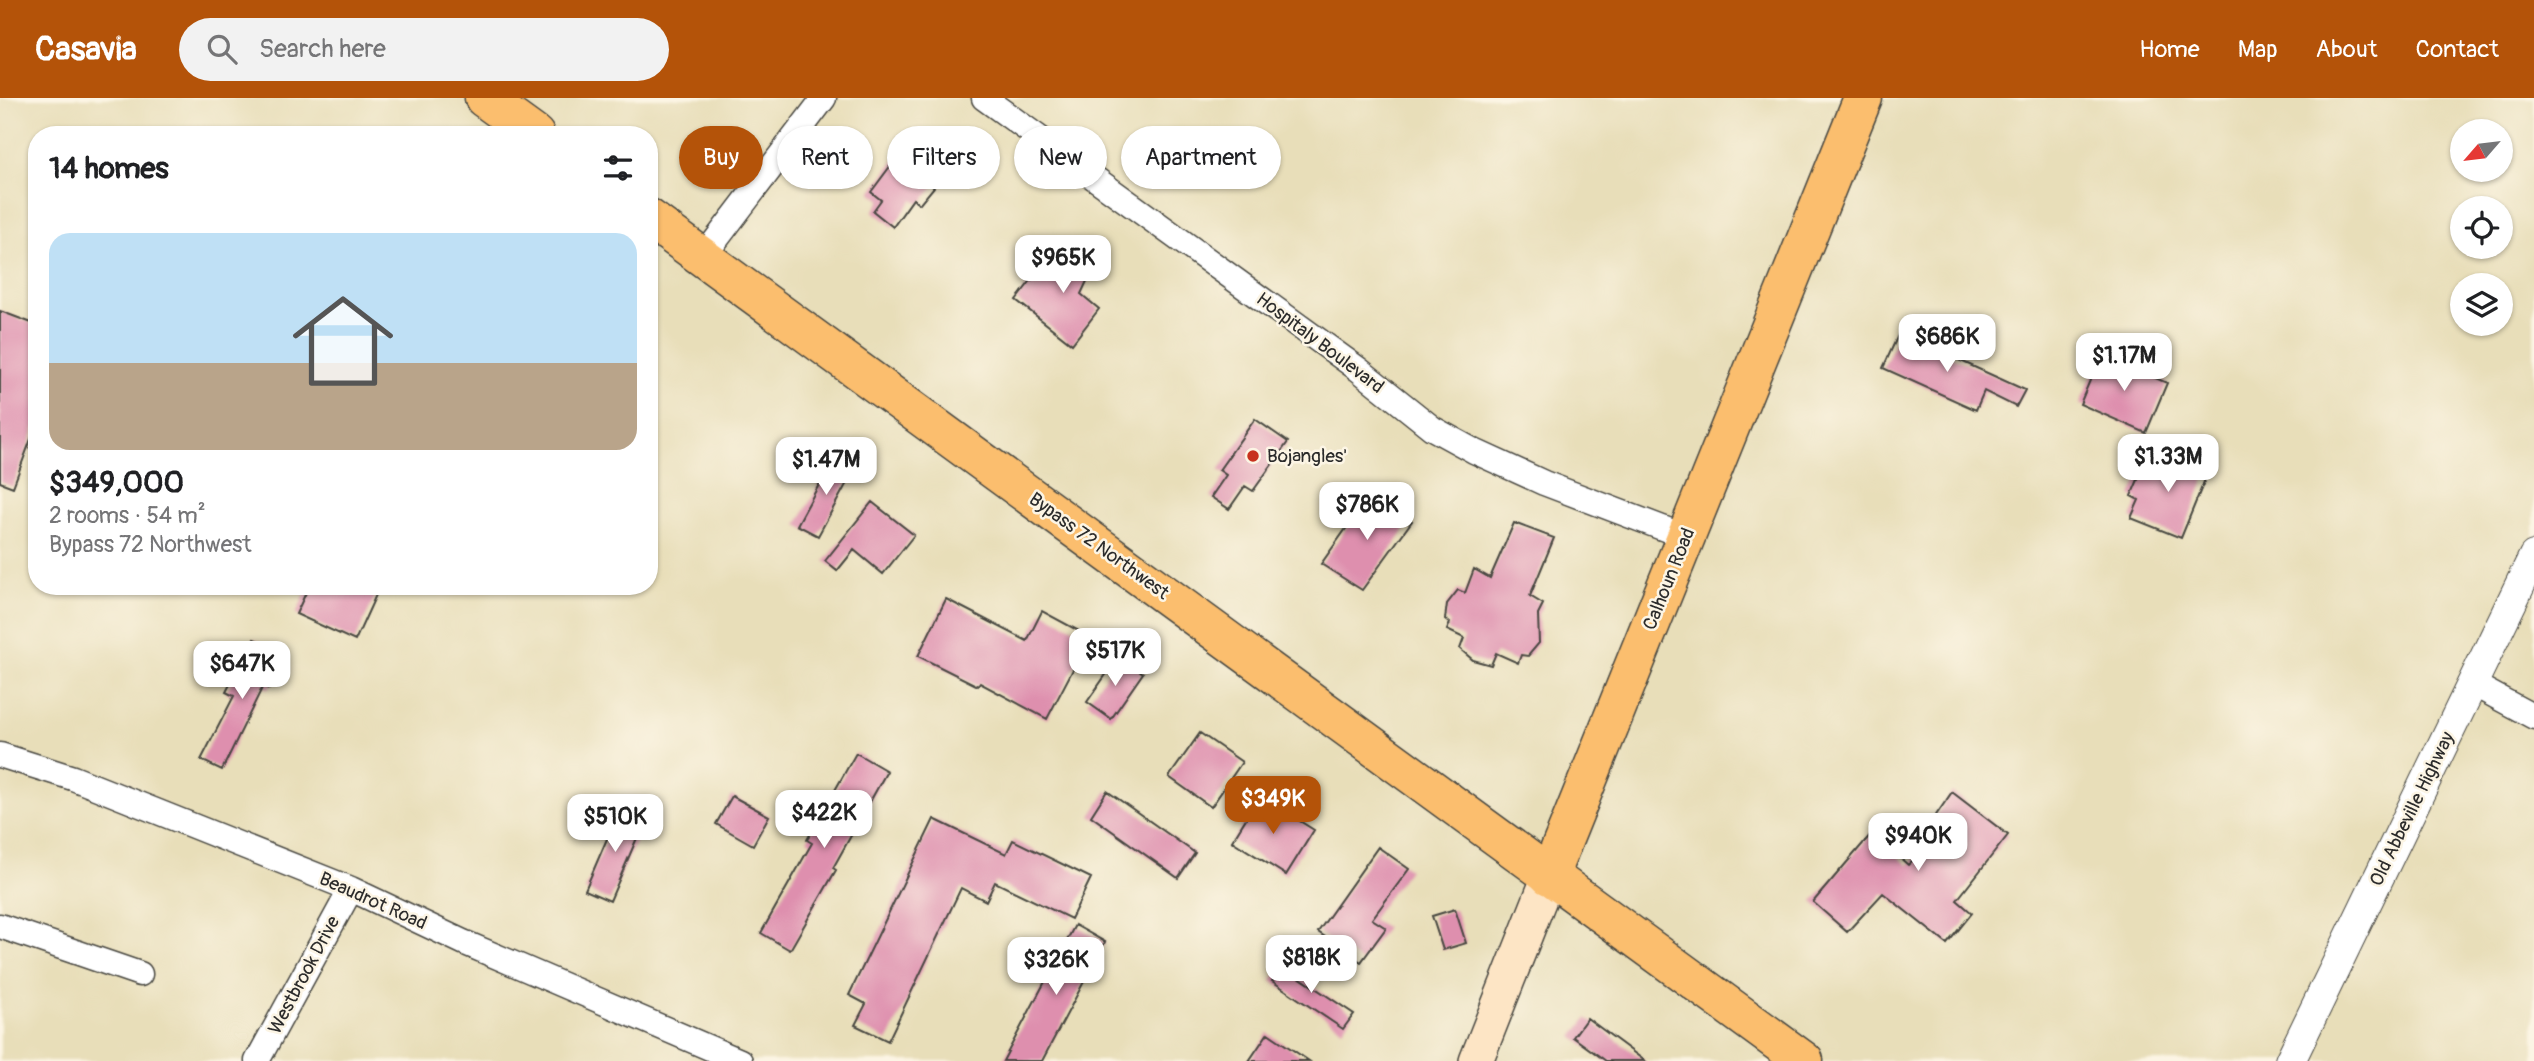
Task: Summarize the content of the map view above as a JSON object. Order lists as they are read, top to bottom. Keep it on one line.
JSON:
{"streets":{"main road":["Bypass 72 Northwest","Calhoun Road"],"street":["Hospitaly Boulevard","Old Abbeville Highway","Beaudrot Road","Westbrook Drive"]},"crossings":[["Hospitaly Boulevard","Calhoun Road"],["Bypass 72 Northwest","Calhoun Road"],["Beaudrot Road","Westbrook Drive"]],"places":["Bojangles'"],"north":"bottom left","page":{"header":"Casavia","search":"Search here","nav":["Home","Map","About","Contact"],"chip":["Buy","Rent","Filters","New","Apartment"],"heading":"14 homes","list":[{"name":"$349,000","note":"2 rooms · 54 m² · Bypass 72 Northwest"}],"price":["$965K","$686K","$1.17M","$1.33M","$1.47M","$786K","$517K","$647K","$349K","$422K","$510K","$940K","$818K","$326K"]}}
